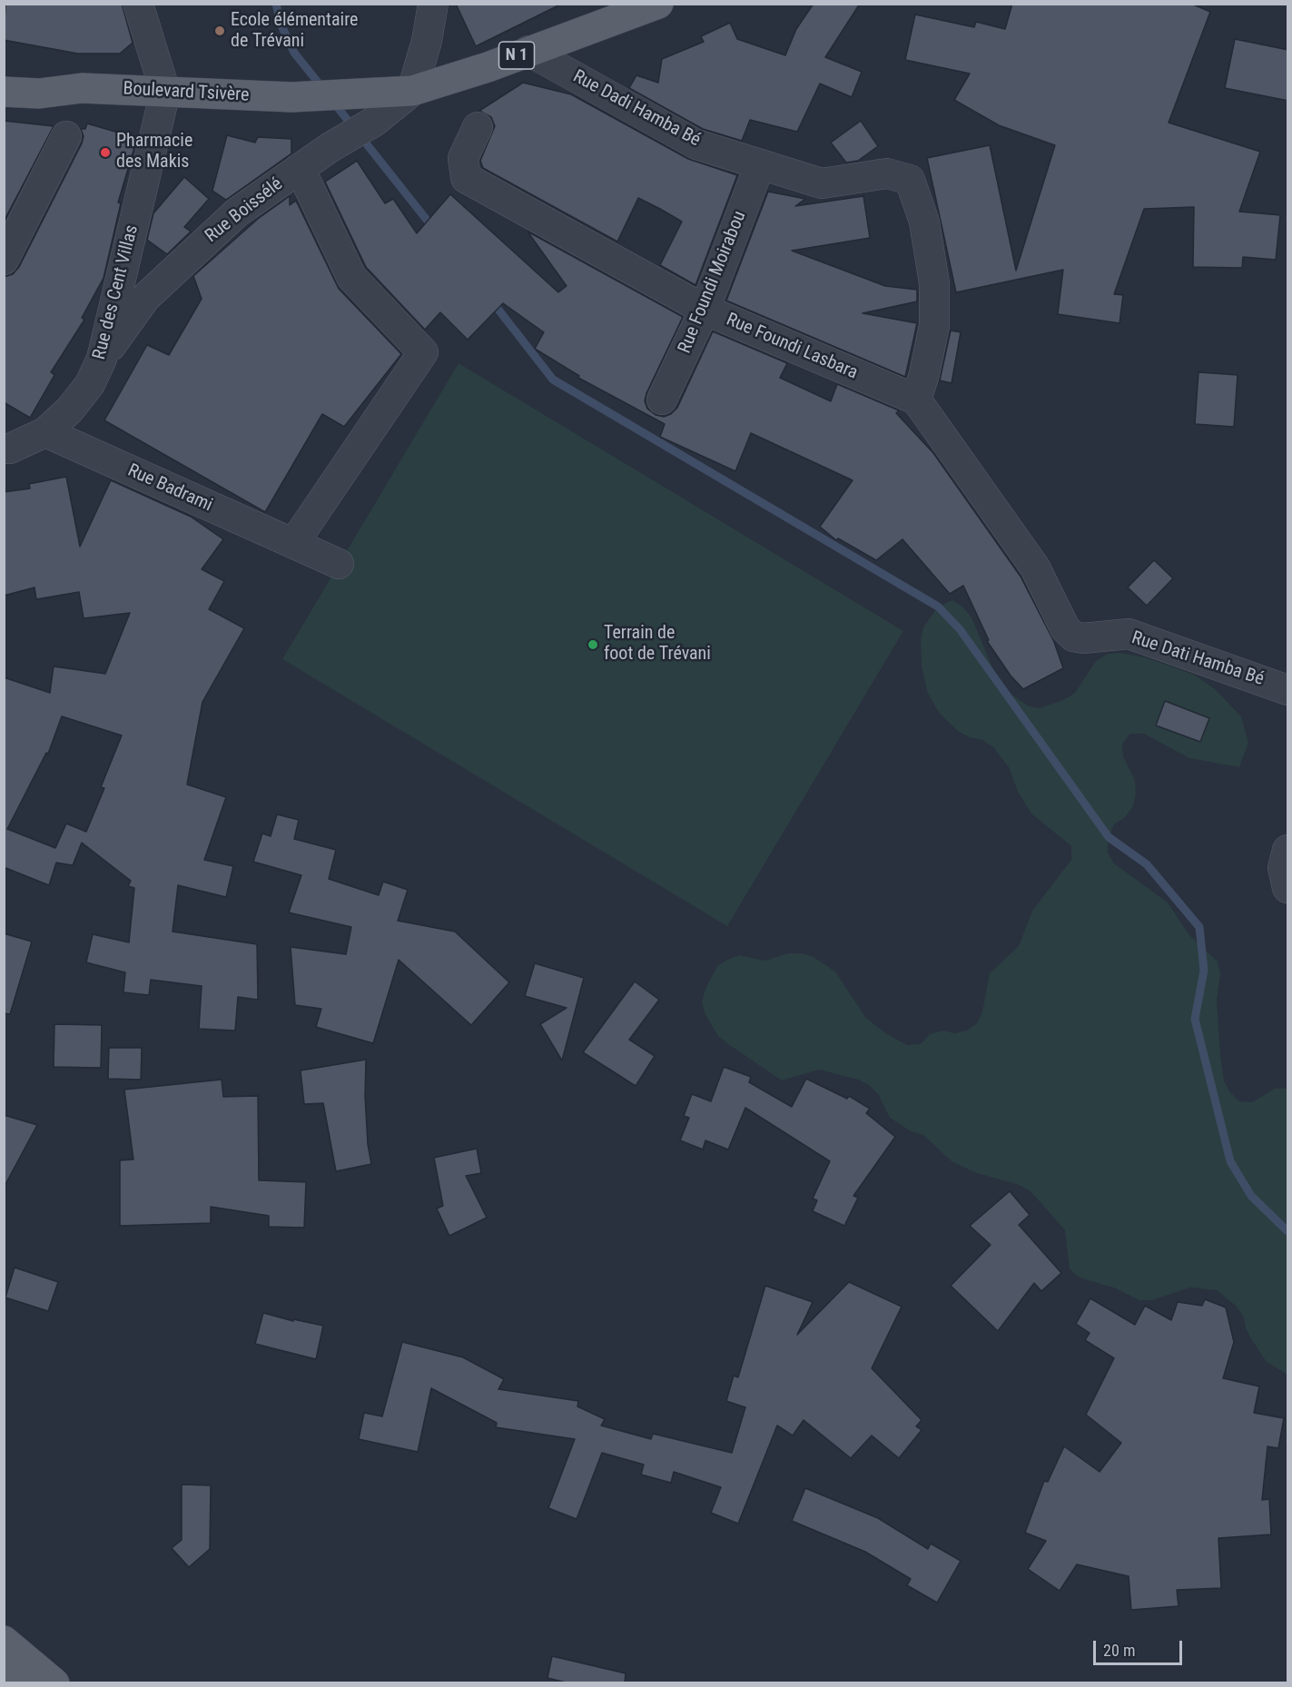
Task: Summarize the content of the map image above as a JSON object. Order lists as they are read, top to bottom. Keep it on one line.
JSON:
{"streets":{"main road":["N 1","Boulevard Tsivère"],"street":["Rue Dadi Hamba Bé","Rue Boissélé","Rue Foundi Moirabou","Rue des Cent Villas","Rue Foundi Lasbara","Rue Badrami","Rue Dati Hamba Bé"]},"crossings":[["N 1","Boulevard Tsivère"],["N 1","Rue Dadi Hamba Bé"],["N 1","Rue Boissélé"],["Boulevard Tsivère","Rue Boissélé"],["Boulevard Tsivère","Rue des Cent Villas"],["Rue Dadi Hamba Bé","Rue Foundi Moirabou"],["Rue Dadi Hamba Bé","Rue Foundi Lasbara"],["Rue Dadi Hamba Bé","Rue Dati Hamba Bé"],["Rue Boissélé","Rue des Cent Villas"],["Rue Foundi Moirabou","Rue Foundi Lasbara"],["Rue des Cent Villas","Rue Badrami"],["Rue Foundi Lasbara","Rue Dati Hamba Bé"]],"places":["Ecole élémentaire de Trévani","Pharmacie des Makis","Terrain de foot de Trévani"],"scale_bar":"20 m"}
